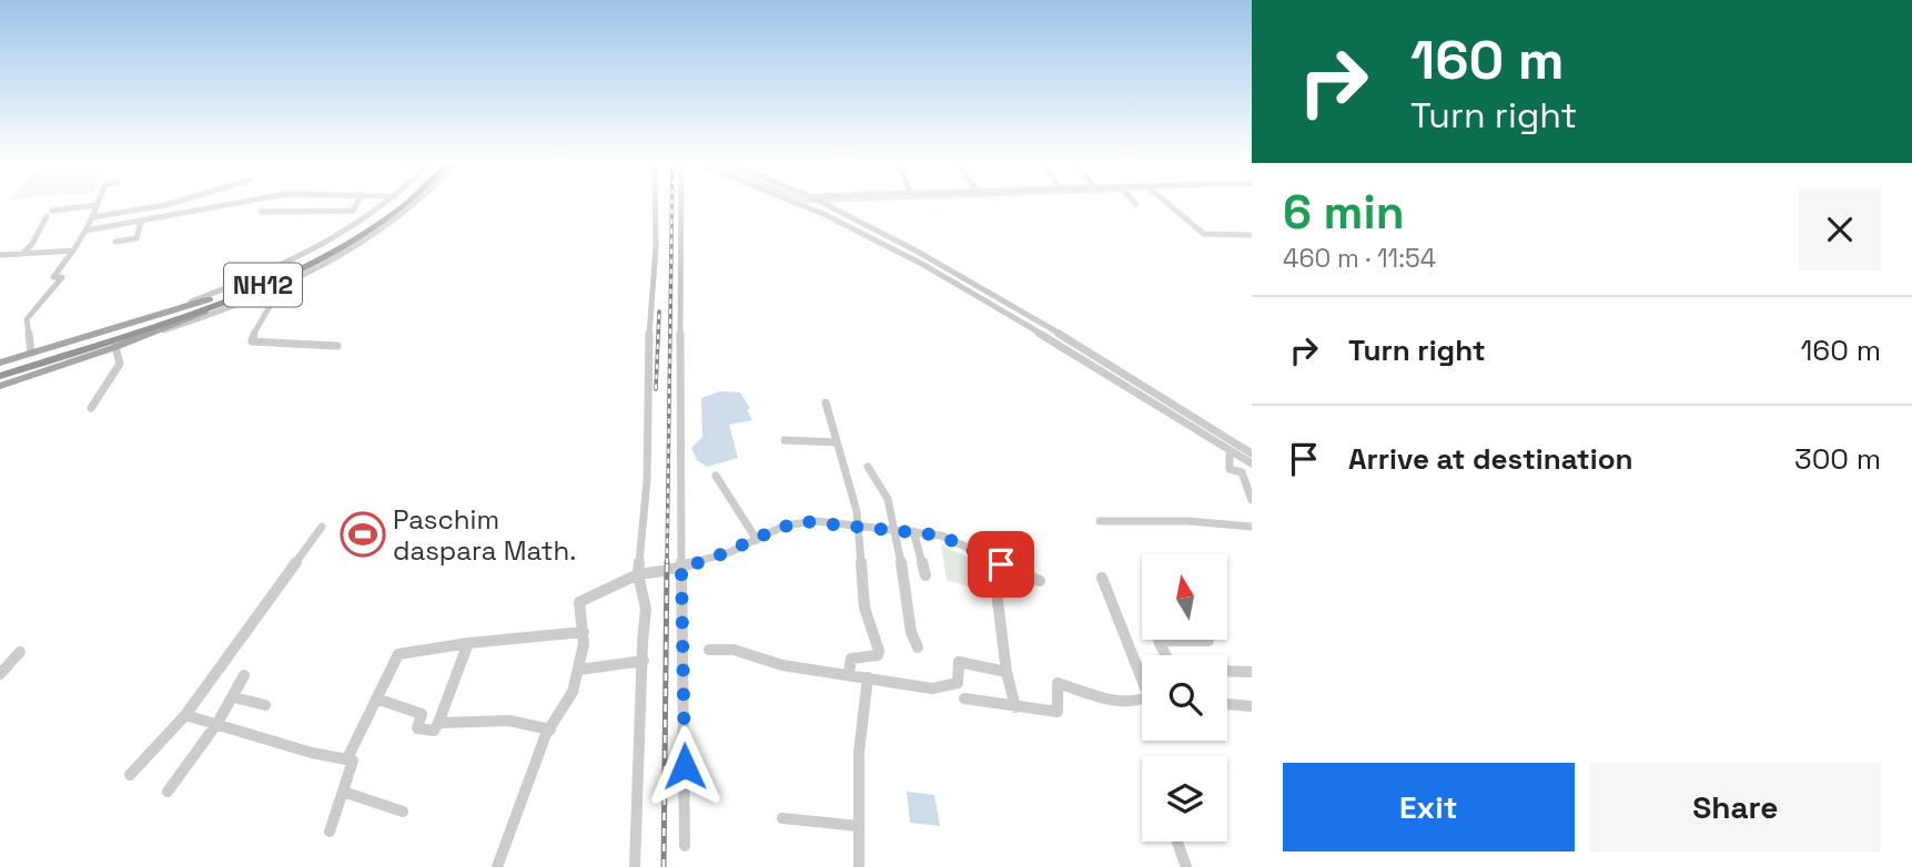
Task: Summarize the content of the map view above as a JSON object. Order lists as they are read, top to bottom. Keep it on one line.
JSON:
{"streets":{"highway":["NH12"]},"places":{"sports":["Paschim daspara Math."]},"north":"top","page":{"turn":["160 m","Turn right"],"heading":["6 min","460 m · 11:54"],"list":[{"name":"Turn right","value":"160 m"},{"name":"Arrive at destination","value":"300 m"}],"buttons":["Exit","Share"]}}
